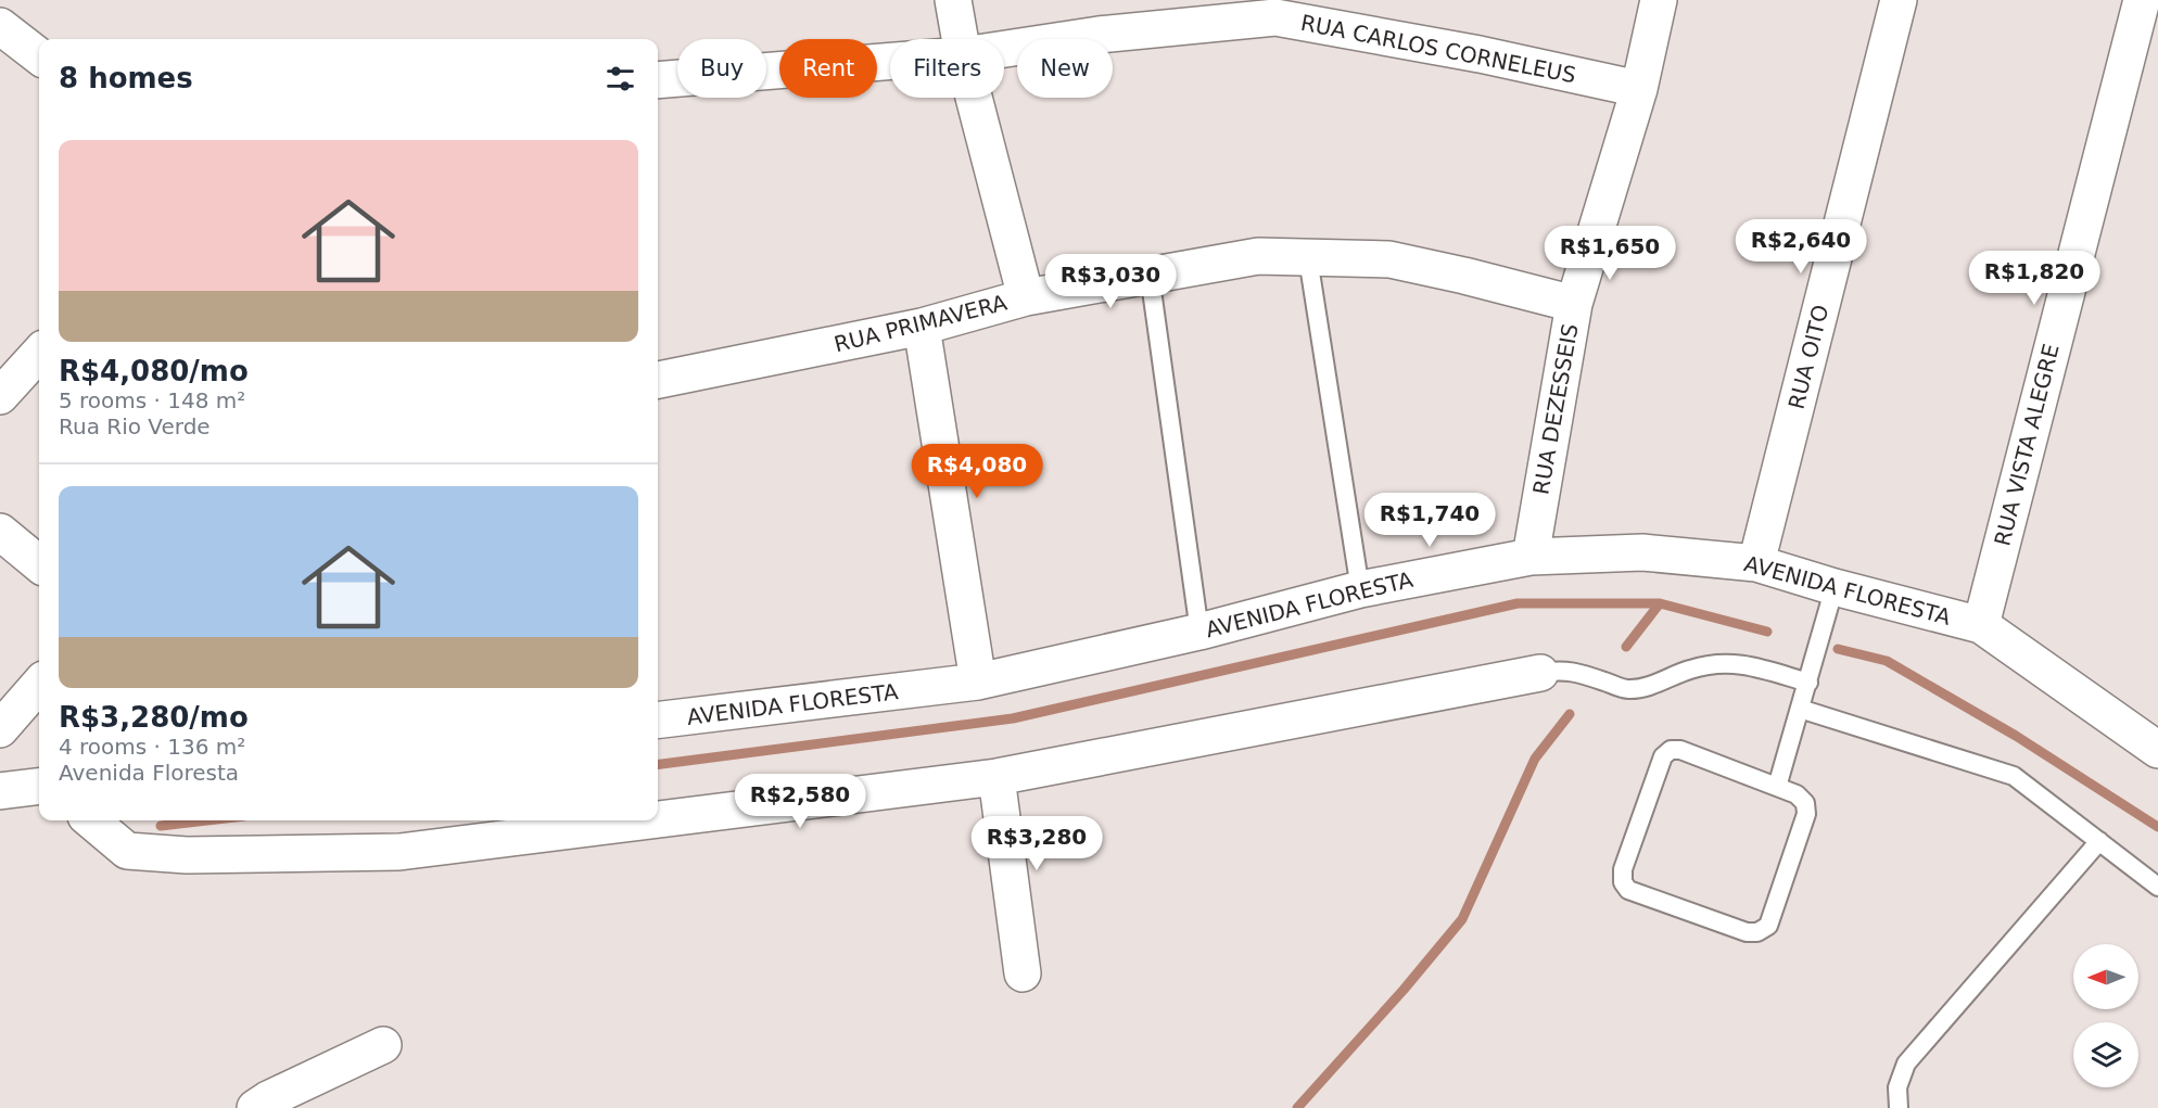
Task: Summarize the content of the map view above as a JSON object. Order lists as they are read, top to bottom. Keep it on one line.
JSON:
{"streets":{"street":["RUA CARLOS CORNELEUS","RUA PRIMAVERA","RUA OITO","RUA DEZESSEIS","RUA VISTA ALEGRE","AVENIDA FLORESTA"]},"crossings":[["RUA CARLOS CORNELEUS","RUA DEZESSEIS"],["RUA PRIMAVERA","RUA DEZESSEIS"],["RUA OITO","AVENIDA FLORESTA"],["RUA DEZESSEIS","AVENIDA FLORESTA"],["RUA VISTA ALEGRE","AVENIDA FLORESTA"]],"north":"left","page":{"chip":["Buy","Rent","Filters","New"],"heading":"8 homes","list":[{"name":"R$4,080/mo","note":"5 rooms · 148 m² · Rua Rio Verde"},{"name":"R$3,280/mo","note":"4 rooms · 136 m² · Avenida Floresta"}],"price":["R$2,640","R$1,650","R$1,820","R$3,030","R$4,080","R$1,740","R$2,580","R$3,280"]}}
